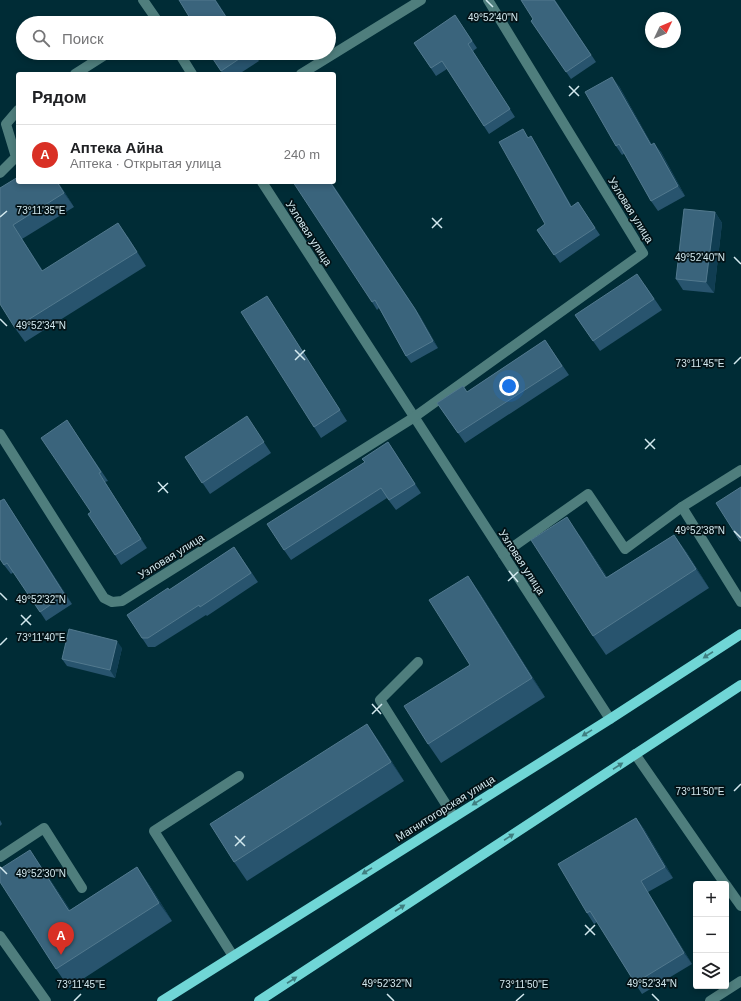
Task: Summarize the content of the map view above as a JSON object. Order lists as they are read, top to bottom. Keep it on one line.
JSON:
{"streets":{"main road":["Магнитогорская улица"],"street":["Узловая улица"]},"crossings":[["Узловая улица","Магнитогорская улица"]],"north":"top right","page":{"search":"Поиск","heading":"Рядом","list":[{"mark":"A","name":"Аптека Айна","note":"Аптека · Открытая улица","value":"240 m"}],"map_buttons":["+","−"],"pins":"A"},"coordinates":["49°52'40\"N","73°11'35\"E","49°52'34\"N","73°11'45\"E","49°52'38\"N","49°52'32\"N","73°11'40\"E","73°11'50\"E","49°52'30\"N"]}
